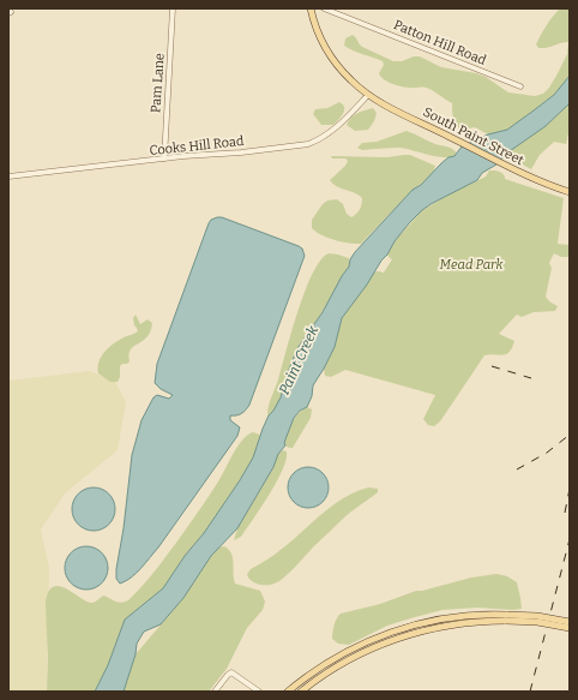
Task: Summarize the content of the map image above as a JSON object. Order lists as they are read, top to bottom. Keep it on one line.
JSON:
{"streets":{"main road":["South Paint Street"],"street":["Patton Hill Road","Pam Lane","Cooks Hill Road"]},"crossings":[["Pam Lane","Cooks Hill Road"],["South Paint Street","Cooks Hill Road"]],"water":["Paint Creek"],"parks":["Mead Park"]}
